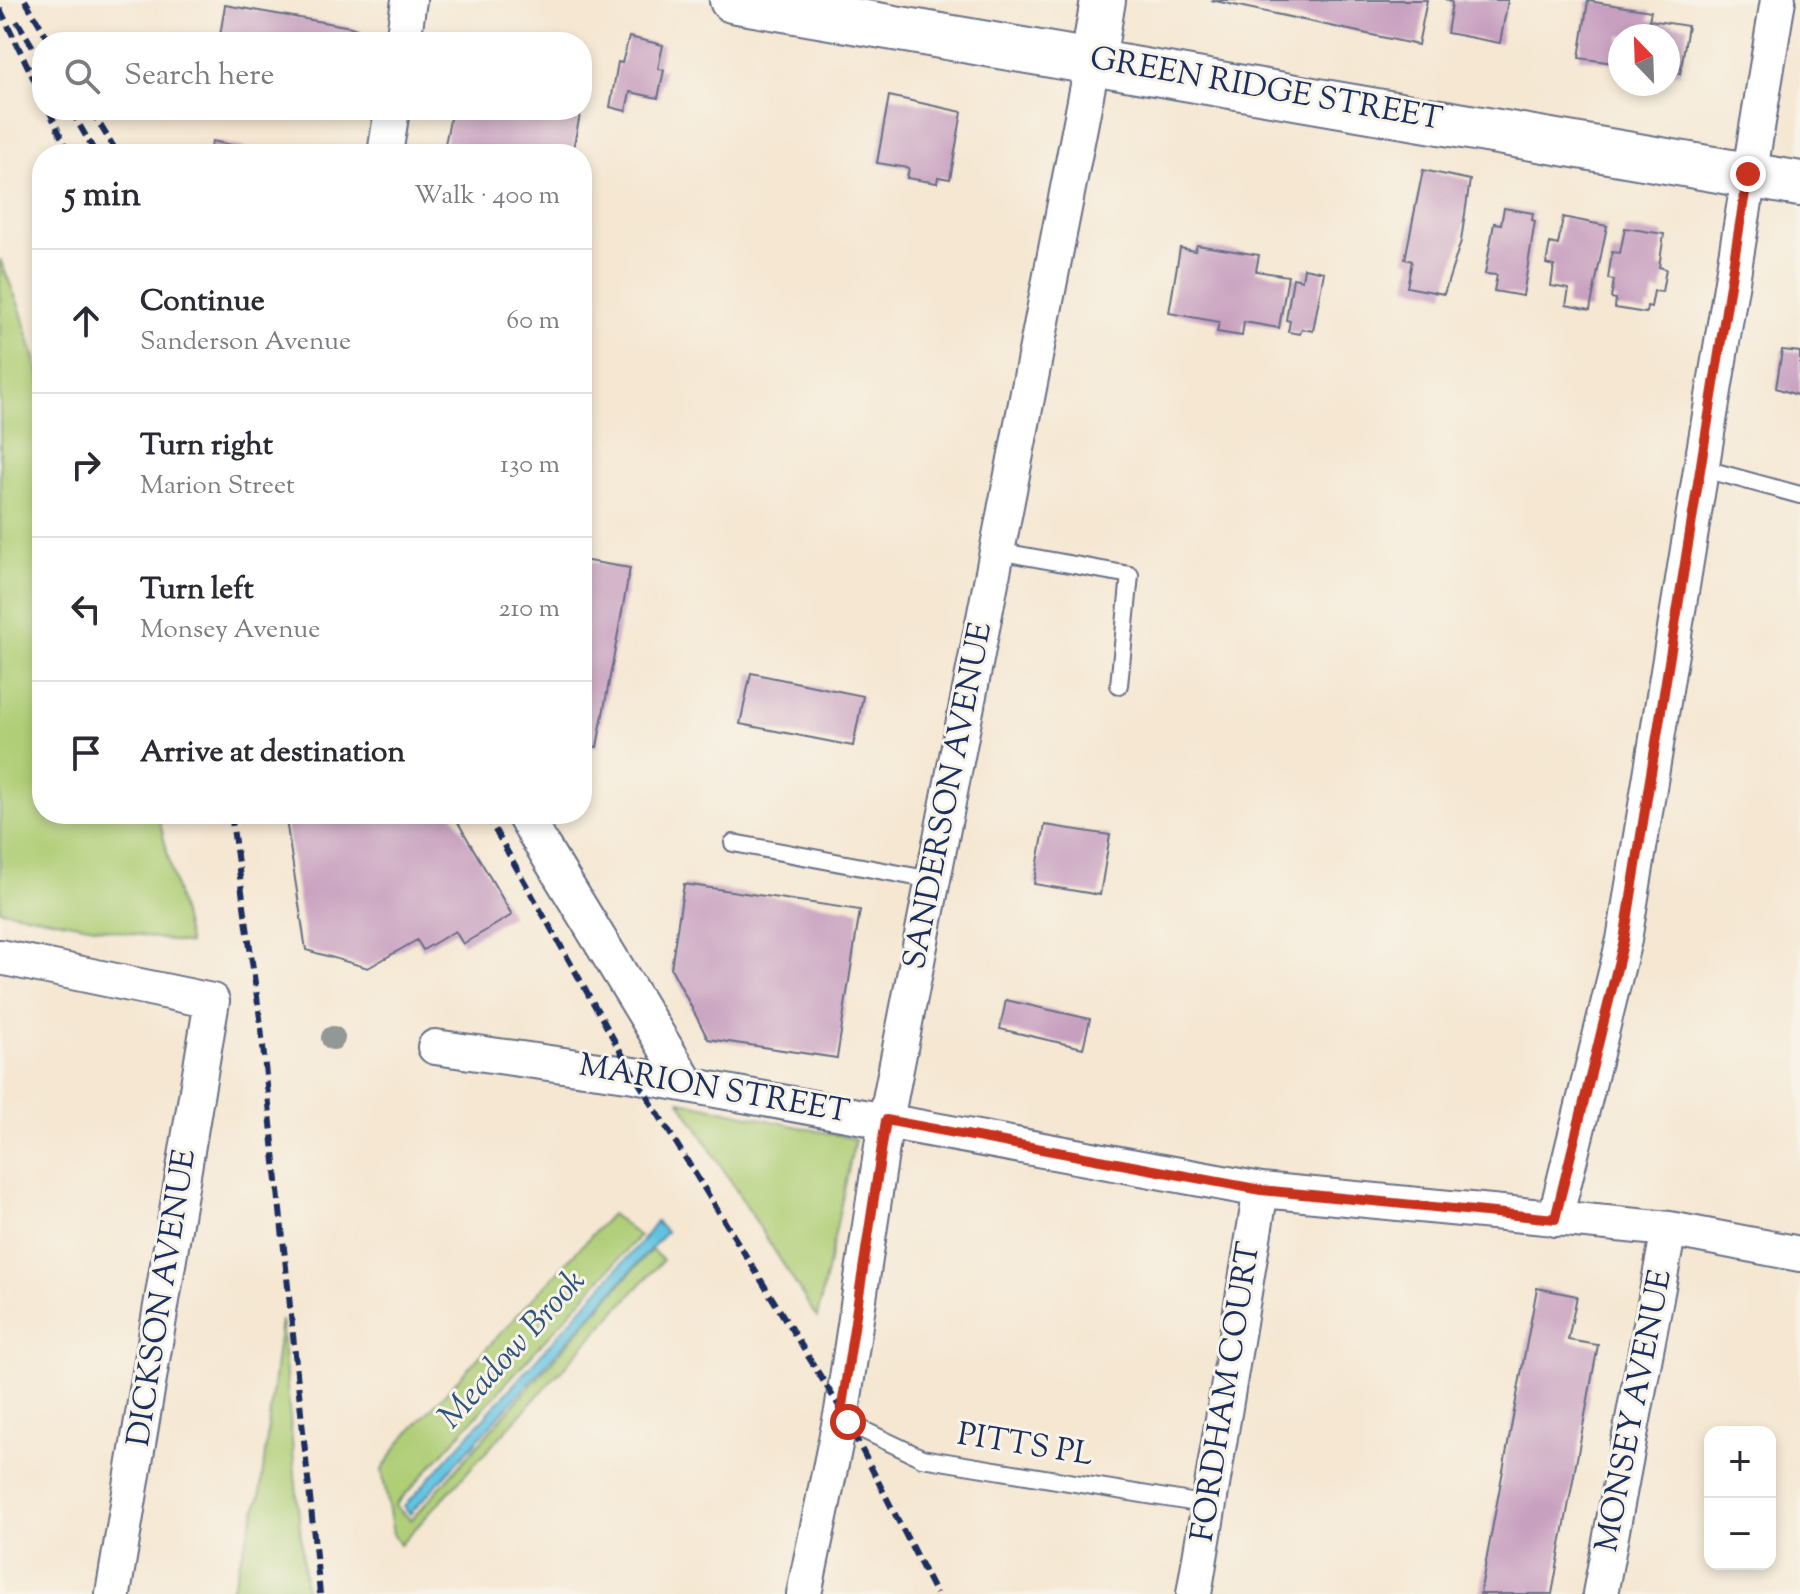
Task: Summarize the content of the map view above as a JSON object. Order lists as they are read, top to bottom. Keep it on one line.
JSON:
{"streets":{"main road":["GREEN RIDGE STREET","SANDERSON AVENUE"],"street":["MARION STREET","DICKSON AVENUE","FORDHAM COURT","MONSEY AVENUE"],"lane":["PITTS PL"]},"crossings":[["GREEN RIDGE STREET","SANDERSON AVENUE"],["SANDERSON AVENUE","MARION STREET"],["SANDERSON AVENUE","PITTS PL"],["MARION STREET","FORDHAM COURT"],["MARION STREET","MONSEY AVENUE"],["FORDHAM COURT","PITTS PL"]],"water":["Meadow Brook"],"north":"top left","page":{"search":"Search here","heading":["5 min","Walk · 400 m"],"list":[["Continue","Sanderson Avenue","60 m"],["Turn right","Marion Street","130 m"],["Turn left","Monsey Avenue","210 m"],"Arrive at destination"],"map_buttons":["+","−"]}}
